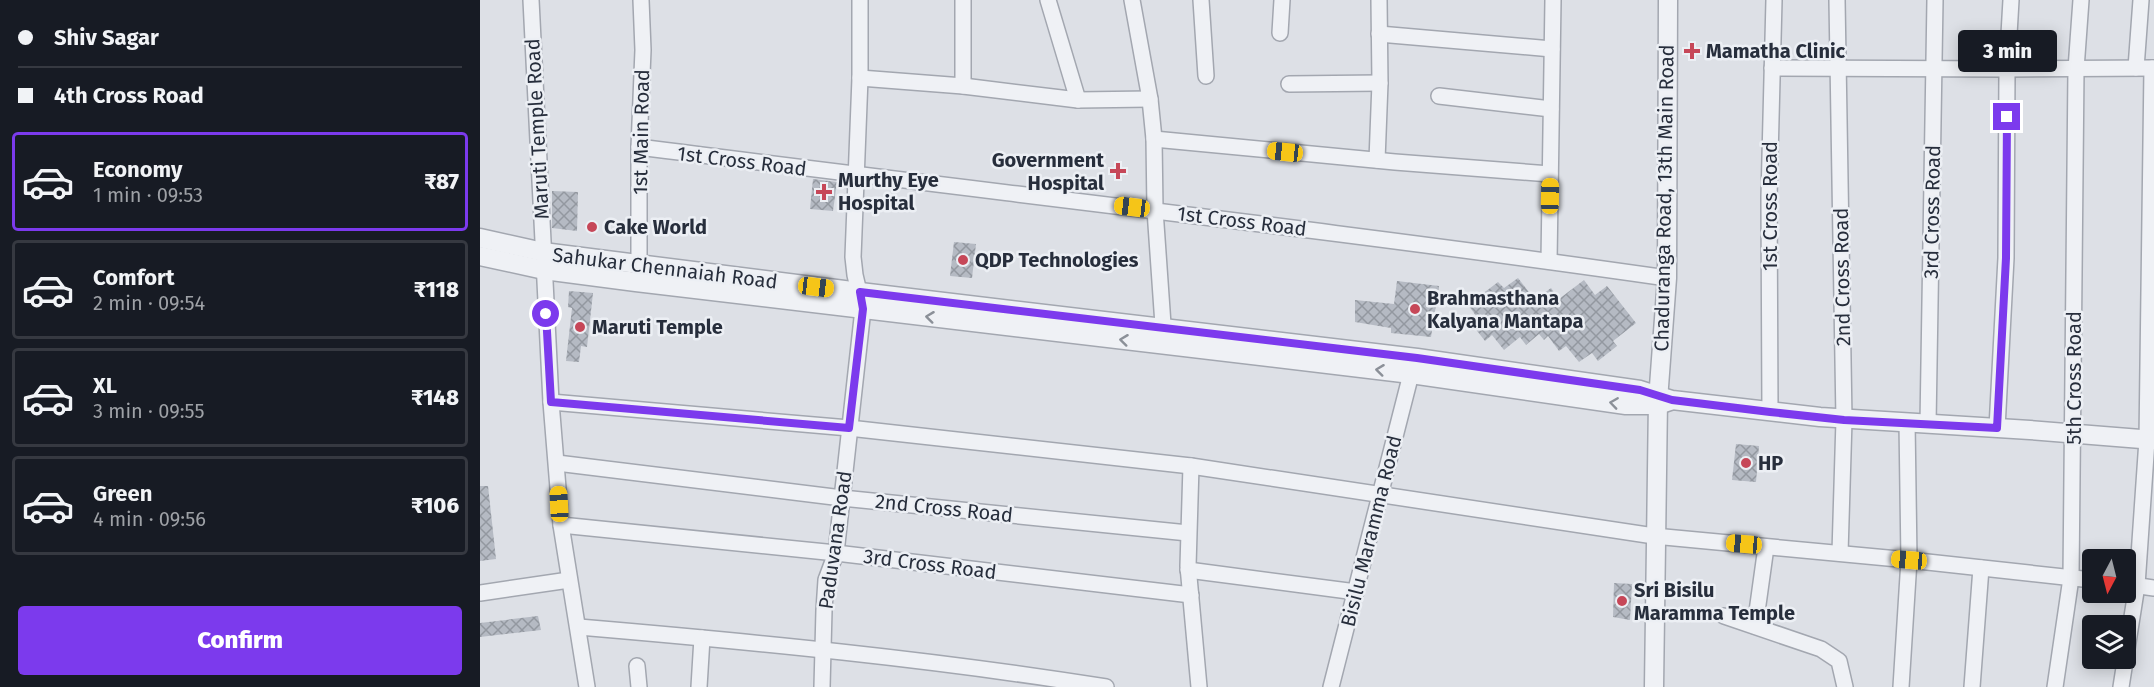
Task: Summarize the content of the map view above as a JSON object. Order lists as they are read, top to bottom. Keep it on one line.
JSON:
{"streets":{"street":["Maruti Temple Road","1st Main Road","1st Cross Road","Chaduranga Road, 13th Main Road","3rd Cross Road","Sahukar Chennaiah Road","2nd Cross Road","5th Cross Road","Bisilu Maramma Road","Paduvana Road"]},"crossings":[["Maruti Temple Road","3rd Cross Road"],["Maruti Temple Road","Sahukar Chennaiah Road"],["Maruti Temple Road","2nd Cross Road"],["1st Main Road","1st Cross Road"],["1st Main Road","Sahukar Chennaiah Road"],["1st Cross Road","Chaduranga Road, 13th Main Road"],["1st Cross Road","Sahukar Chennaiah Road"],["1st Cross Road","Paduvana Road"],["Chaduranga Road, 13th Main Road","Sahukar Chennaiah Road"],["3rd Cross Road","Sahukar Chennaiah Road"],["3rd Cross Road","Paduvana Road"],["Sahukar Chennaiah Road","2nd Cross Road"],["Sahukar Chennaiah Road","5th Cross Road"],["Sahukar Chennaiah Road","Bisilu Maramma Road"],["Sahukar Chennaiah Road","Paduvana Road"],["2nd Cross Road","Paduvana Road"]],"places":{"health":["Mamatha Clinic","Government Hospital","Murthy Eye Hospital"],"other":["Cake World","QDP Technologies","Brahmasthana Kalyana Mantapa","Maruti Temple","HP","Sri Bisilu Maramma Temple"]},"north":"bottom","page":{"banner":["Shiv Sagar","4th Cross Road"],"bubble":"3 min","list":[{"name":"Economy","note":"1 min · 09:53","value":"₹87"},{"name":"Comfort","note":"2 min · 09:54","value":"₹118"},{"name":"XL","note":"3 min · 09:55","value":"₹148"},{"name":"Green","note":"4 min · 09:56","value":"₹106"}],"buttons":"Confirm"}}
